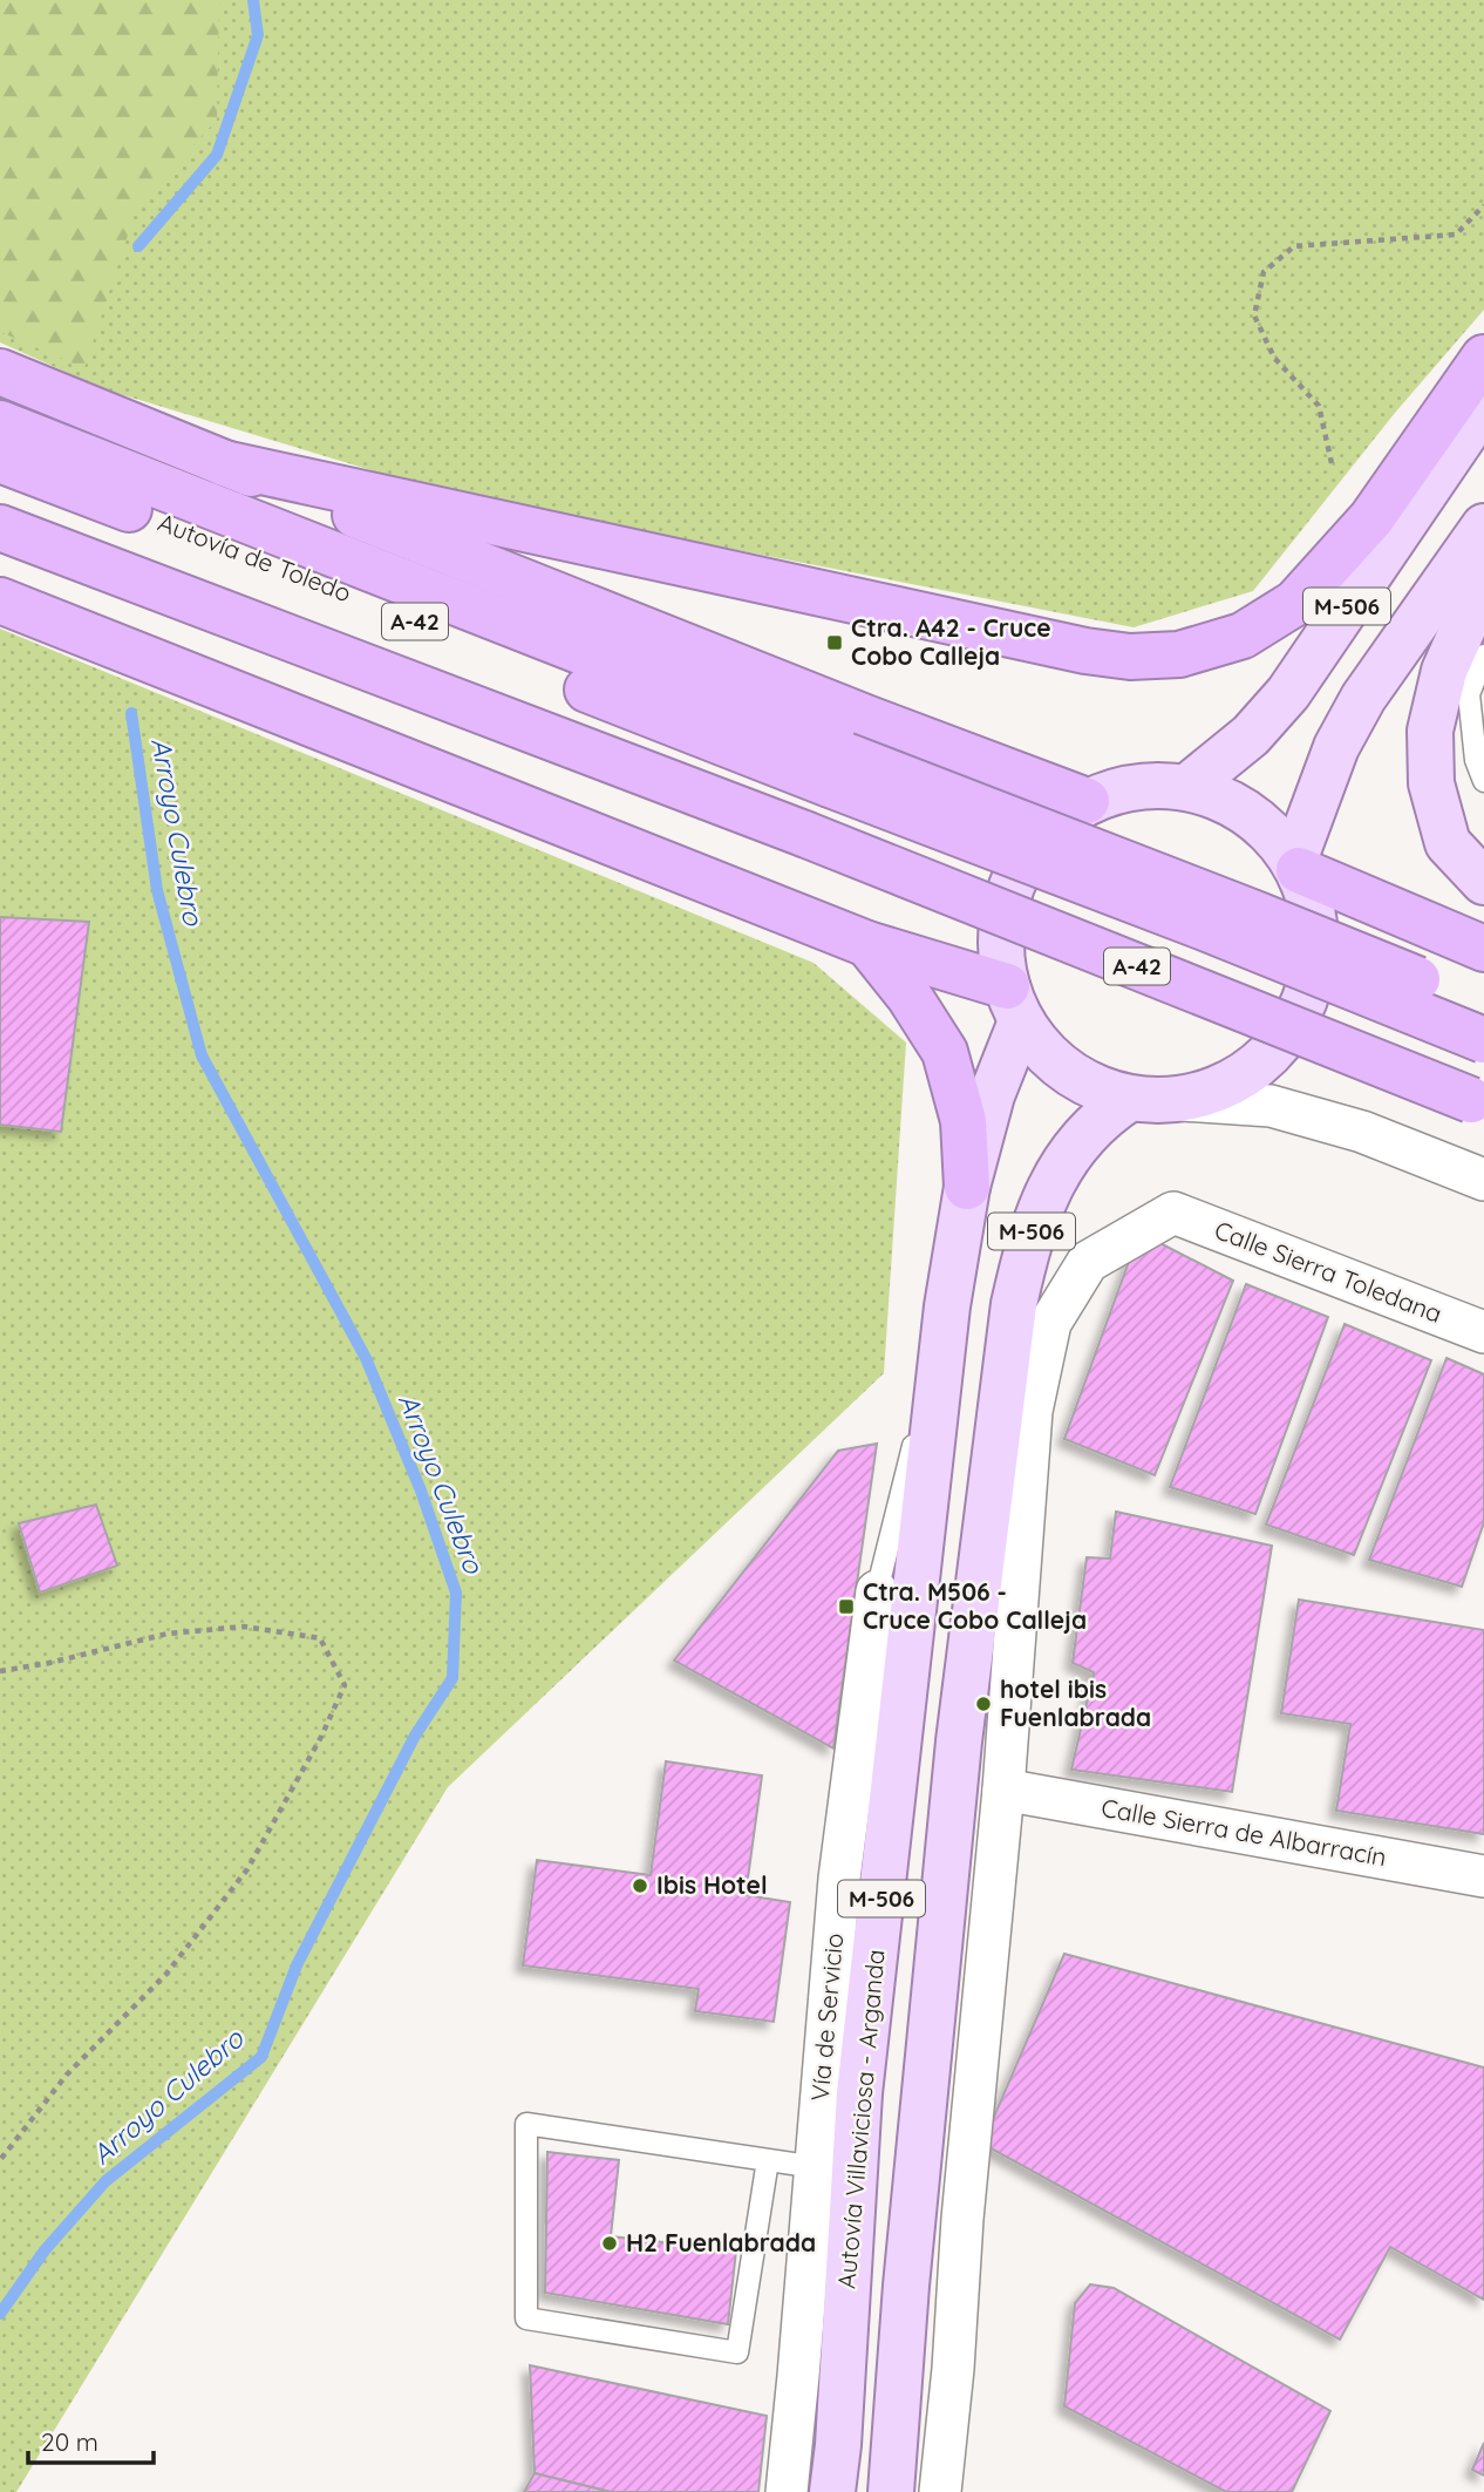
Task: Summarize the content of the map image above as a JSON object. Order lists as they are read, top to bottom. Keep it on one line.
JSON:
{"streets":{"highway":["Autovía de Toledo","A-42"],"main road":["M-506","Autovía Villaviciosa - Arganda"],"street":["Calle Sierra Toledana","Calle Sierra de Albarracín","Vía de Servicio"]},"crossings":[["Autovía de Toledo","A-42"],["M-506","Calle Sierra Toledana"],["M-506","Vía de Servicio"],["M-506","Autovía Villaviciosa - Arganda"],["Vía de Servicio","Autovía Villaviciosa - Arganda"]],"water":["Arroyo Culebro"],"places":{"transit":["Ctra. A42 - Cruce Cobo Calleja","Ctra. M506 - Cruce Cobo Calleja"],"other":["hotel ibis Fuenlabrada","Ibis Hotel","H2 Fuenlabrada"]},"scale_bar":"20 m"}
